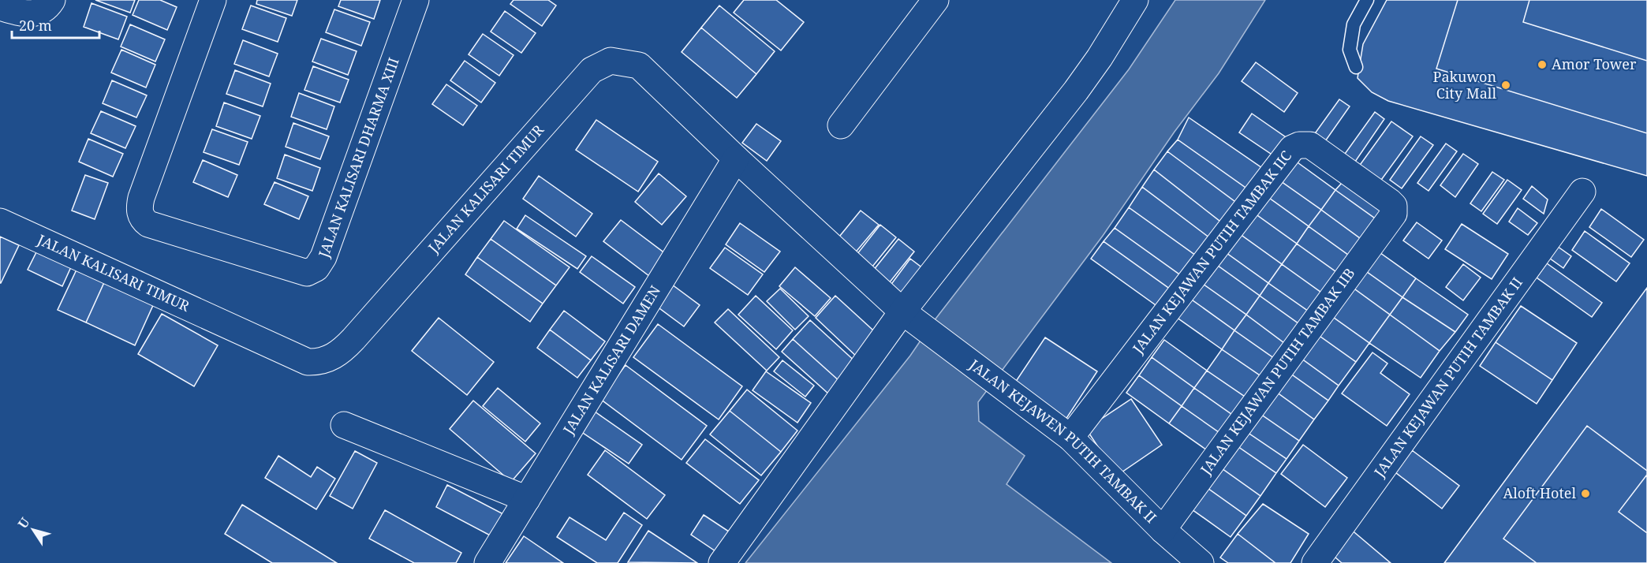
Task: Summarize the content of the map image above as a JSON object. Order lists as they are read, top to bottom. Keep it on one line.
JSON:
{"streets":{"street":["JALAN KALISARI DHARMA XIII","JALAN KALISARI TIMUR","JALAN KEJAWAN PUTIH TAMBAK IIC","JALAN KALISARI DAMEN","JALAN KEJAWAN PUTIH TAMBAK IIB","JALAN KEJAWAN PUTIH TAMBAK II","JALAN KEJAWEN PUTIH TAMBAK II"]},"crossings":[["JALAN KALISARI TIMUR","JALAN KALISARI DAMEN"],["JALAN KALISARI TIMUR","JALAN KEJAWEN PUTIH TAMBAK II"],["JALAN KEJAWAN PUTIH TAMBAK IIC","JALAN KEJAWAN PUTIH TAMBAK IIB"],["JALAN KEJAWAN PUTIH TAMBAK IIC","JALAN KEJAWEN PUTIH TAMBAK II"],["JALAN KEJAWAN PUTIH TAMBAK IIB","JALAN KEJAWEN PUTIH TAMBAK II"]],"places":["Amor Tower","Pakuwon City Mall","Aloft Hotel"],"scale_bar":"20 m","north":"top left"}
